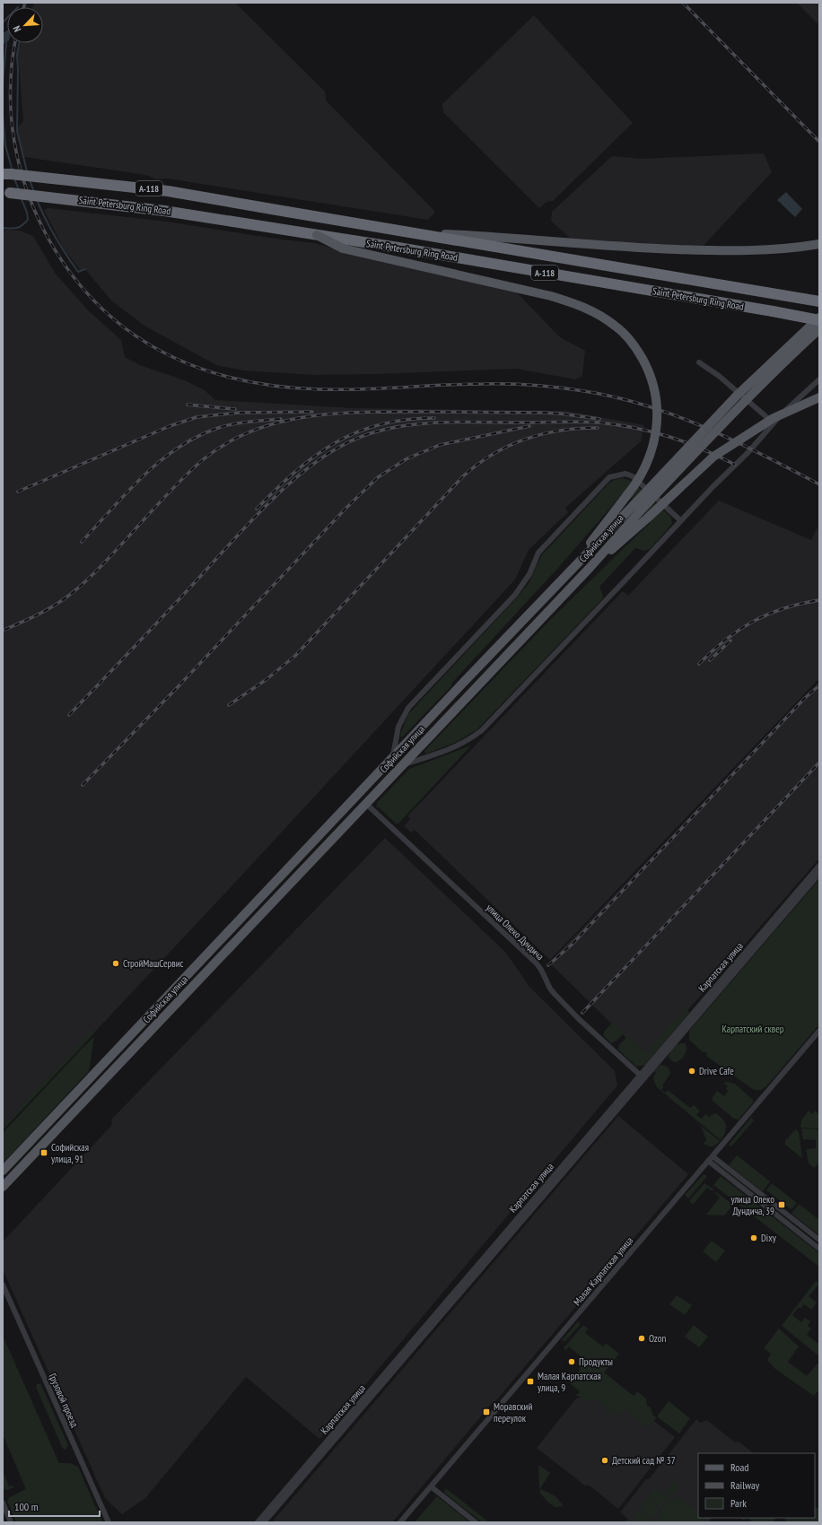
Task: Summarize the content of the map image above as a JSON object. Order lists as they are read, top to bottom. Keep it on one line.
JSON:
{"streets":{"highway":["А-118","Saint Petersburg Ring Road"],"main road":["Софийская улица"],"street":["улица Олеко Дундича","Карпатская улица","Малая Карпатская улица","Грузовой проезд"]},"crossings":[["Софийская улица","улица Олеко Дундича"],["улица Олеко Дундича","Карпатская улица"]],"parks":["Карпатский сквер"],"places":{"other":["СтройМашСервис","Drive Cafe","Dixy","Ozon","Продукты","Детский сад № 37"],"transit":["Софийская улица, 91","улица Олеко Дундича, 39","Малая Карпатская улица, 9","Моравский переулок"]},"legend":["Road","Railway","Park"],"scale_bar":"100 m","north":"bottom left"}
